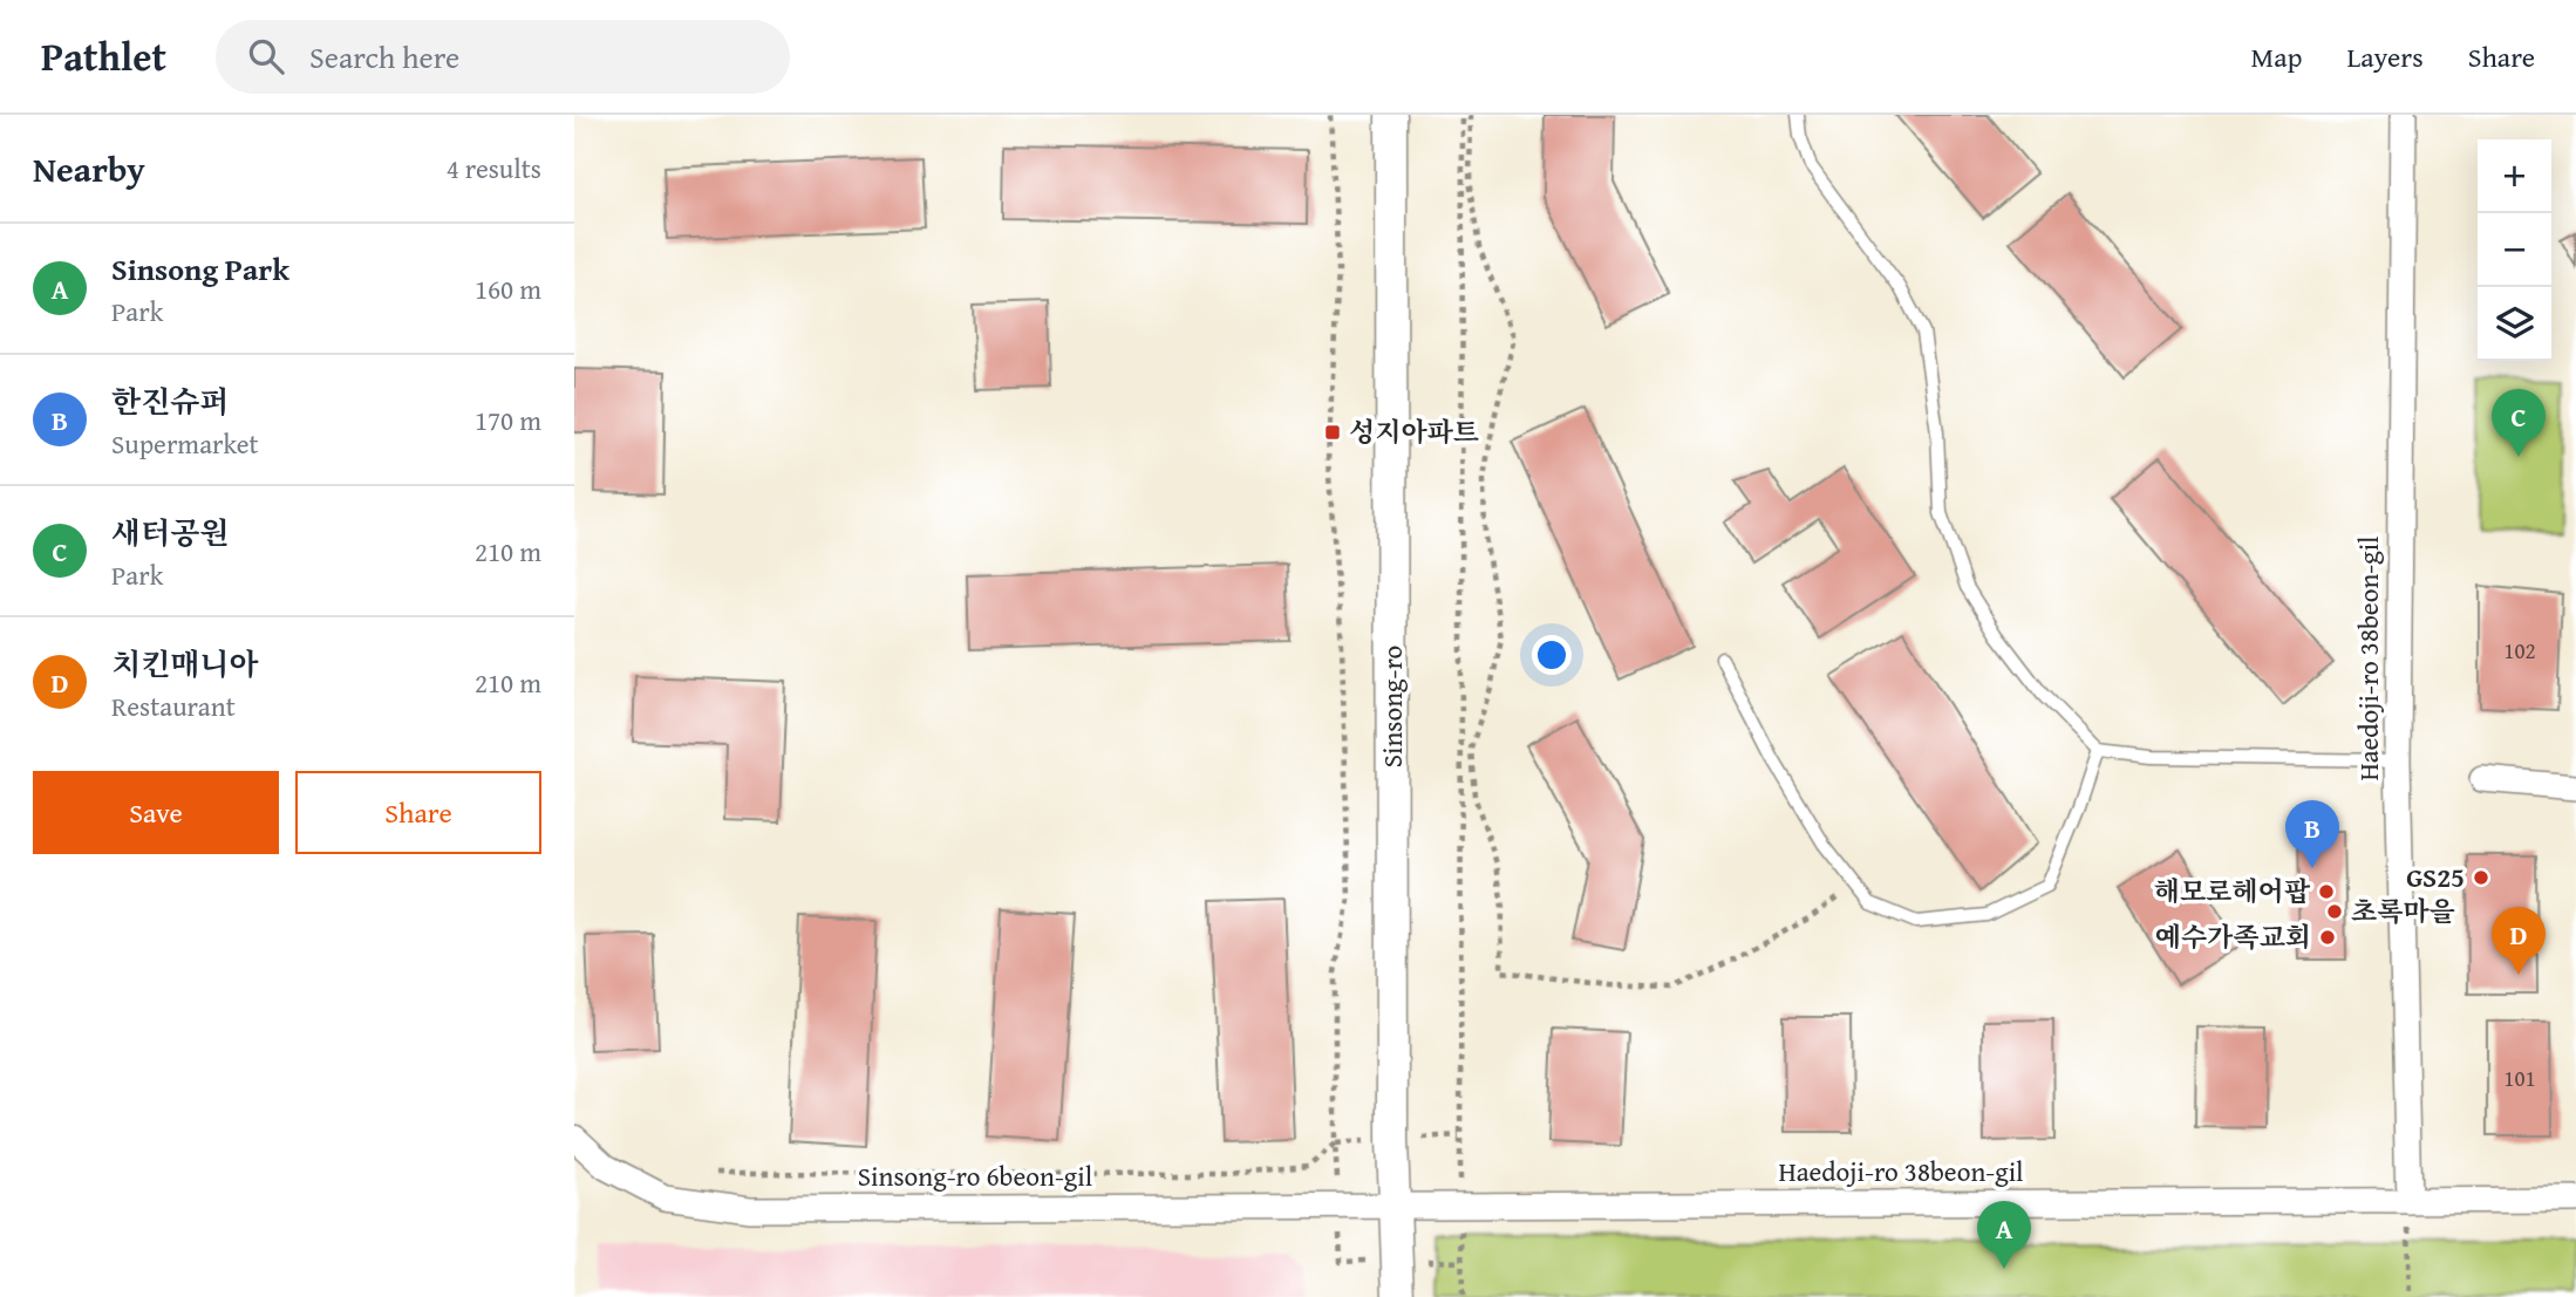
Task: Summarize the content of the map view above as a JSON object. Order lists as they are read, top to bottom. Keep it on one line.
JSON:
{"streets":{"street":["Haedoji-ro 38beon-gil","Sinsong-ro","Sinsong-ro 6beon-gil"]},"crossings":[["Haedoji-ro 38beon-gil","Sinsong-ro"],["Haedoji-ro 38beon-gil","Sinsong-ro 6beon-gil"],["Sinsong-ro","Sinsong-ro 6beon-gil"]],"places":{"transit":["성지아파트"],"other":["GS25","해모로헤어팝","초록마을","예수가족교회"]},"house_numbers":["102","101"],"page":{"header":"Pathlet","search":"Search here","nav":["Map","Layers","Share"],"heading":["Nearby","4 results"],"map_buttons":["+","−"],"list":[{"mark":"A","name":"Sinsong Park","note":"Park","value":"160 m"},{"mark":"B","name":"한진슈퍼","note":"Supermarket","value":"170 m"},{"mark":"C","name":"새터공원","note":"Park","value":"210 m"},{"mark":"D","name":"치킨매니아","note":"Restaurant","value":"210 m"}],"pins":["C","B","D","A"],"buttons":["Save","Share"]}}
